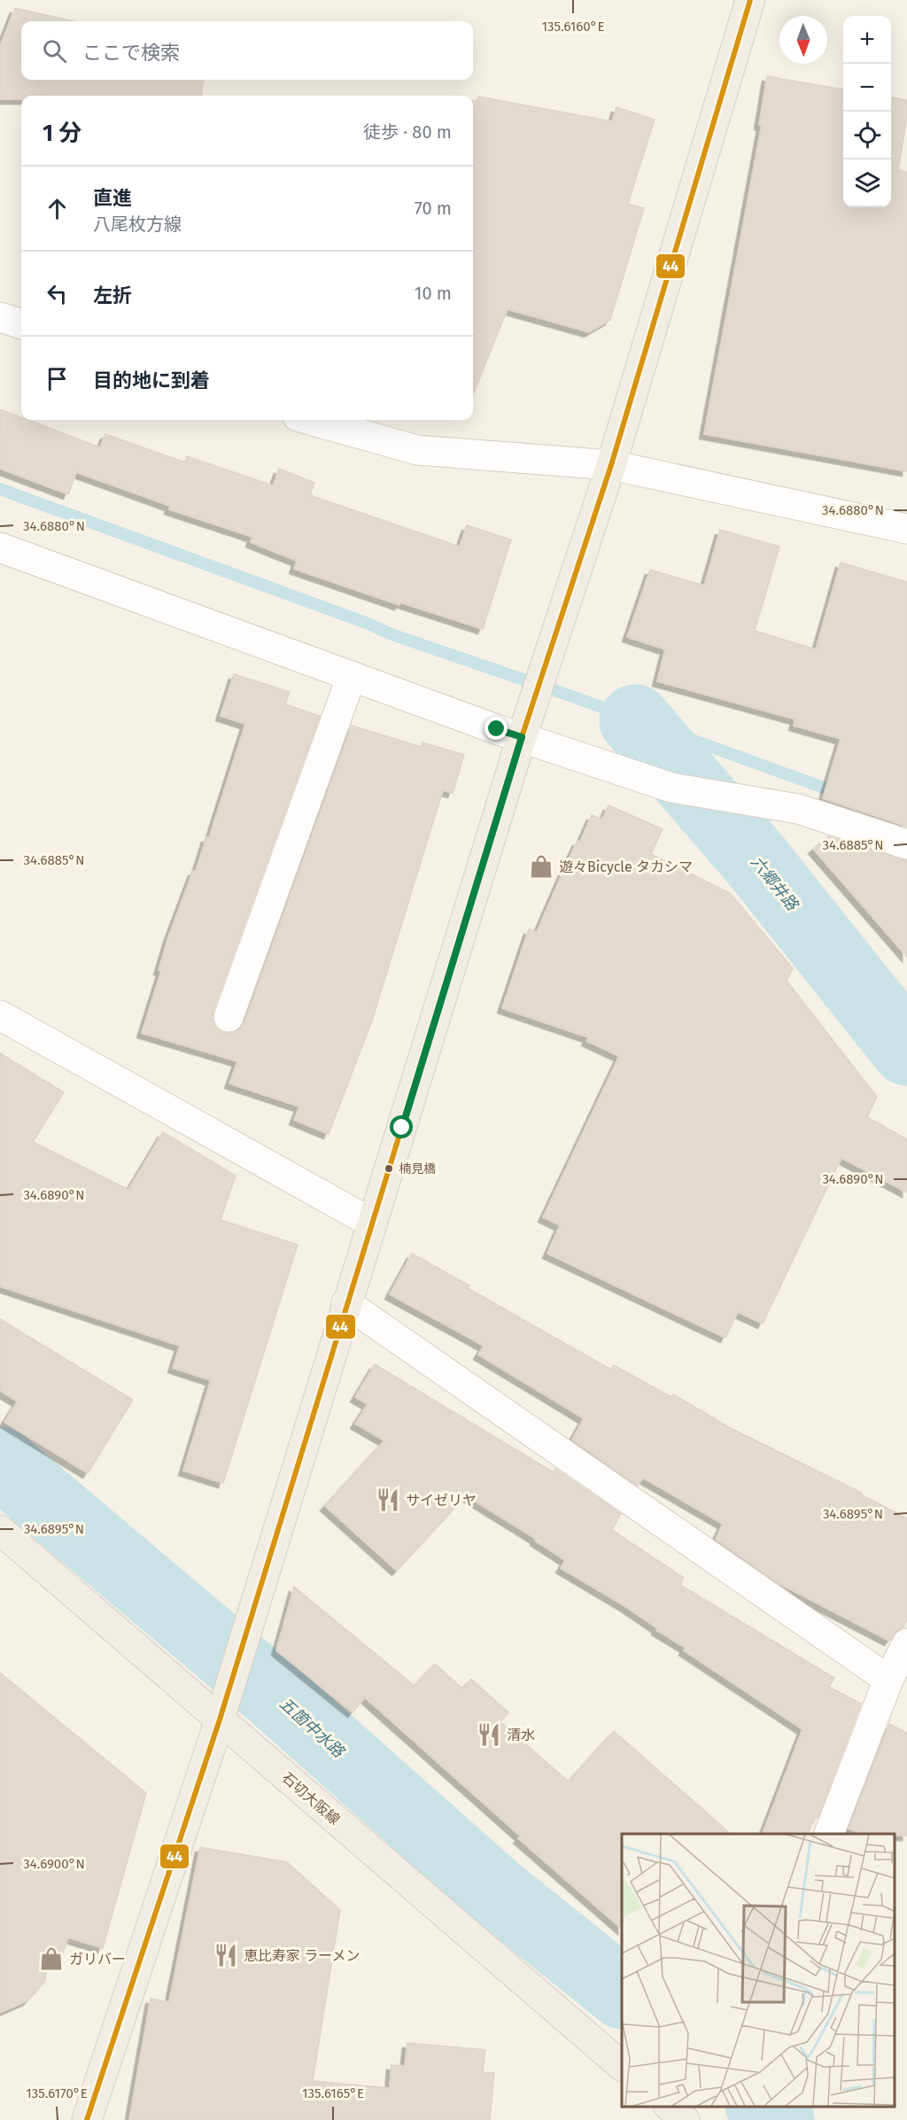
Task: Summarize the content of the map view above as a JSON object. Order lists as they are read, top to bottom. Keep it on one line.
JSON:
{"streets":{"main road":["石切大阪線"]},"water":["六郷井路","五箇中水路"],"places":{"shop":["遊々Bicycle タカシマ","ガリバー"],"other":["楠見橋"],"restaurant":["サイゼリヤ","清水","恵比寿家 ラーメン"]},"lines":["transit line 44"],"north":"bottom","page":{"map_buttons":["+","−"],"search":"ここで検索","heading":["1 分","徒歩 · 80 m"],"list":[["直進","八尾枚方線","70 m"],["左折","10 m"],"目的地に到着"]},"coordinates":["135.6160°E","34.6880°N","34.6885°N","34.6890°N","34.6895°N","34.6900°N","135.6170°E","135.6165°E"]}
